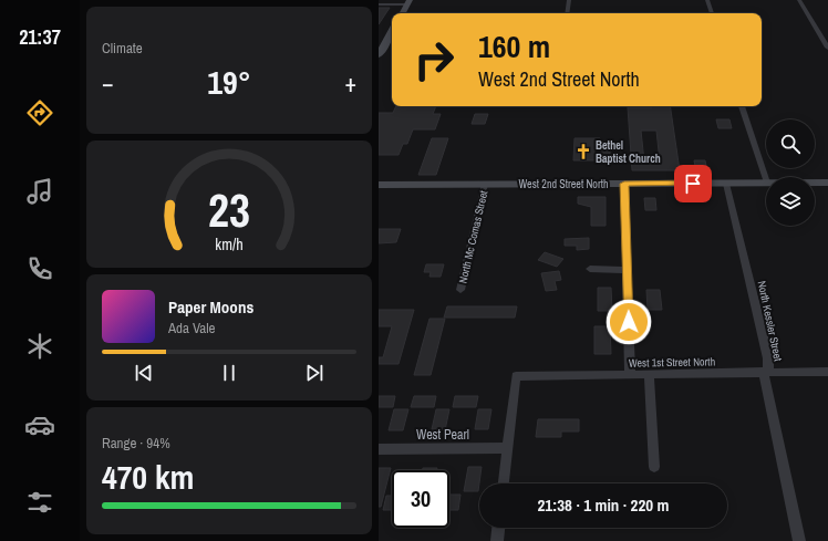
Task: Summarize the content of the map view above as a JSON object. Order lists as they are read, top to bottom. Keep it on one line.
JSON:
{"streets":{"street":["West 2nd Street North","North Mc Comas Street","North Kessler Street","West 1st Street North","West Pearl"]},"crossings":[["West 2nd Street North","North Mc Comas Street"],["West 2nd Street North","North Kessler Street"],["North Kessler Street","West 1st Street North"],["West 1st Street North","West Pearl"]],"places":{"church":["Bethel Baptist Church"]},"page":{"tabs":"21:37","tile":["Climate",["Range · 94%","470 km"]],"turn":["160 m","West 2nd Street North"],"heat":["−","19°","+"],"song":["Paper Moons","Ada Vale"],"limit":"30","trip":"21:38 · 1 min · 220 m","gauge":["23","km/h"]}}
